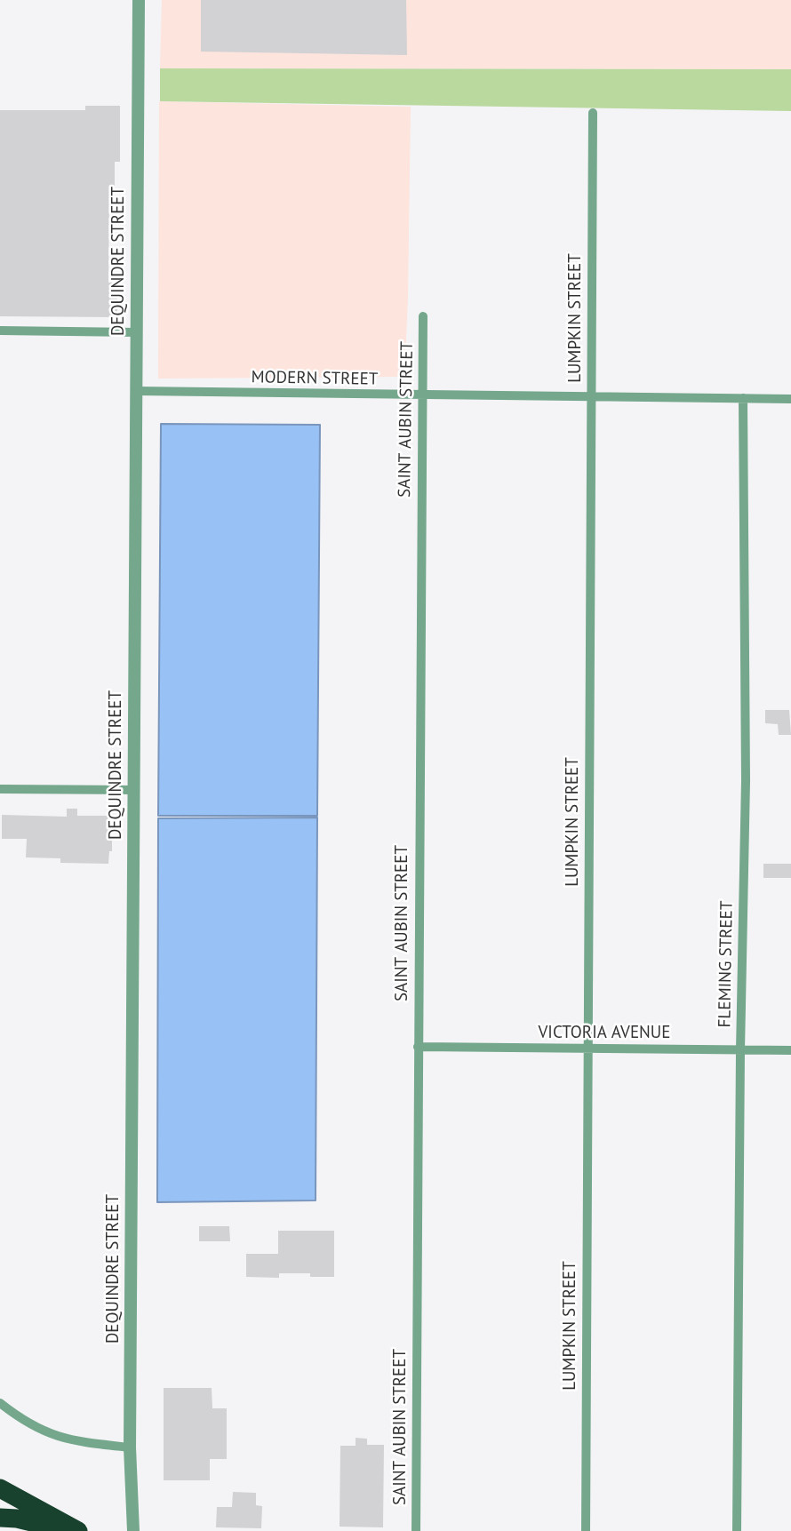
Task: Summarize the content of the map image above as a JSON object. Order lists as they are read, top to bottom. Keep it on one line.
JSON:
{"streets":{"street":["DEQUINDRE STREET","LUMPKIN STREET","MODERN STREET","SAINT AUBIN STREET","FLEMING STREET","VICTORIA AVENUE"]},"crossings":[["DEQUINDRE STREET","MODERN STREET"],["LUMPKIN STREET","MODERN STREET"],["LUMPKIN STREET","VICTORIA AVENUE"],["MODERN STREET","SAINT AUBIN STREET"],["MODERN STREET","FLEMING STREET"],["SAINT AUBIN STREET","VICTORIA AVENUE"],["FLEMING STREET","VICTORIA AVENUE"]]}
